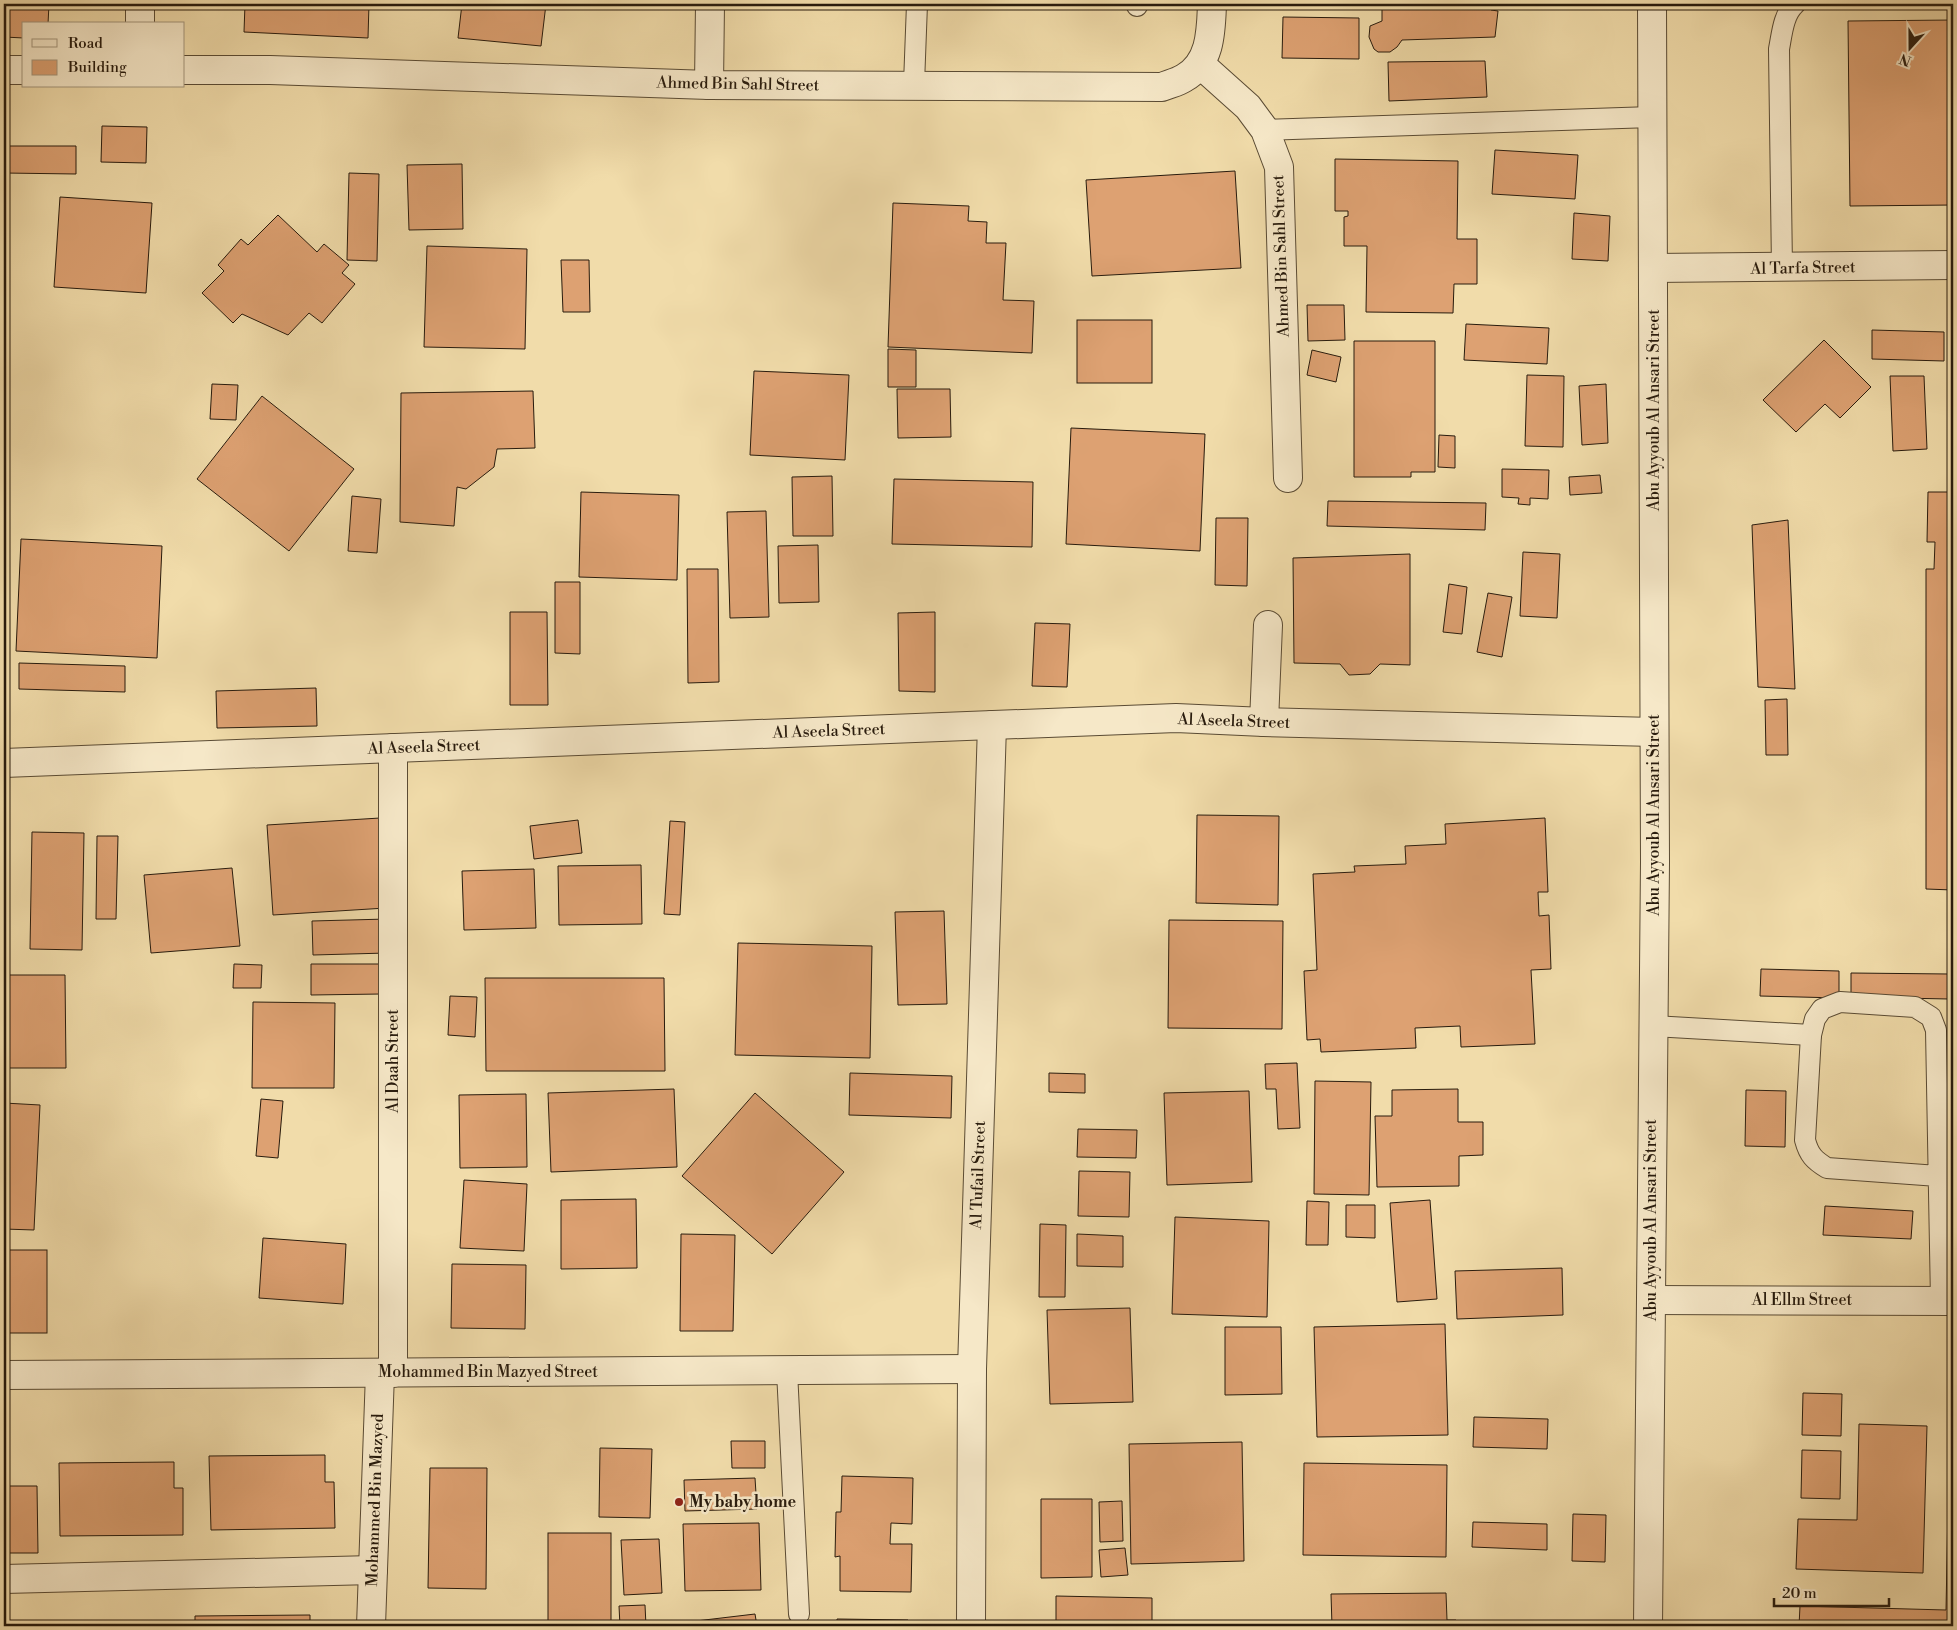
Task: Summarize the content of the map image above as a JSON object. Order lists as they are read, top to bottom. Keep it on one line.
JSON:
{"streets":{"street":["Ahmed Bin Sahl Street","Al Tarfa Street","Abu Ayyoub Al Ansari Street","Al Aseela Street","Al Daah Street","Al Tufail Street","Al Ellm Street","Mohammed Bin Mazyed Street","Mohammed Bin Mazyed"]},"crossings":[["Al Tarfa Street","Abu Ayyoub Al Ansari Street"],["Abu Ayyoub Al Ansari Street","Al Aseela Street"],["Abu Ayyoub Al Ansari Street","Al Ellm Street"],["Al Aseela Street","Al Daah Street"],["Al Aseela Street","Al Tufail Street"],["Al Daah Street","Mohammed Bin Mazyed Street"],["Al Daah Street","Mohammed Bin Mazyed"],["Al Tufail Street","Mohammed Bin Mazyed Street"],["Mohammed Bin Mazyed Street","Mohammed Bin Mazyed"]],"places":["My baby home"],"legend":["Road","Building"],"scale_bar":"20 m","north":"bottom"}
